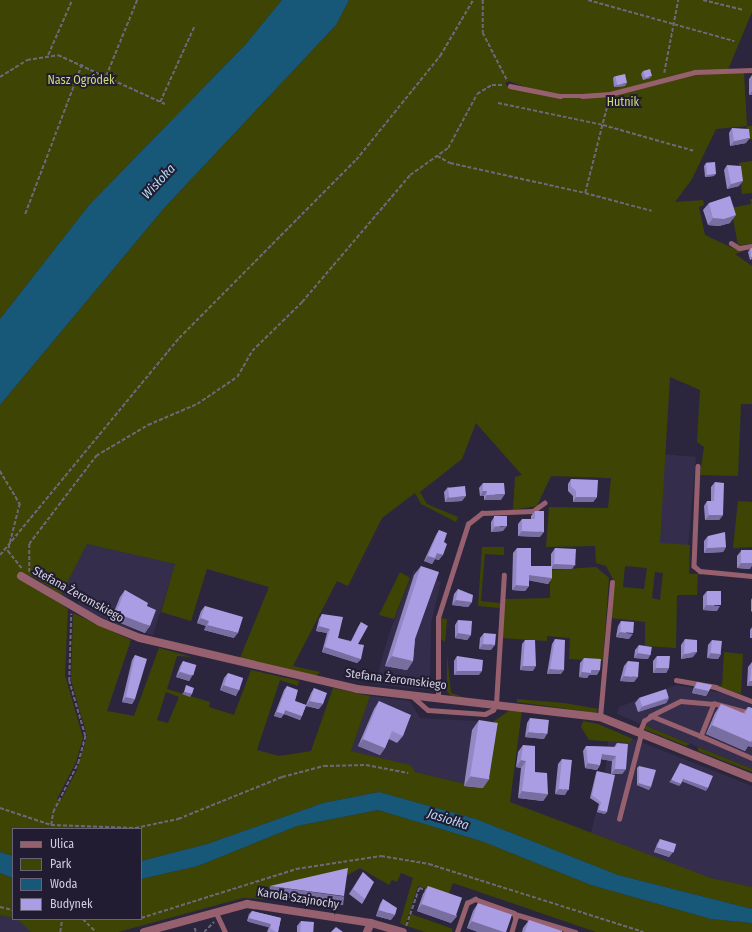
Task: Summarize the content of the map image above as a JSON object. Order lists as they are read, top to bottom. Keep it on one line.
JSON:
{"streets":{"street":["Stefana Żeromskiego","Karola Szajnochy"]},"water":["Wisłoka","Jasiołka"],"parks":["Nasz Ogródek","Hutnik"],"legend":["Ulica","Park","Woda","Budynek"]}
